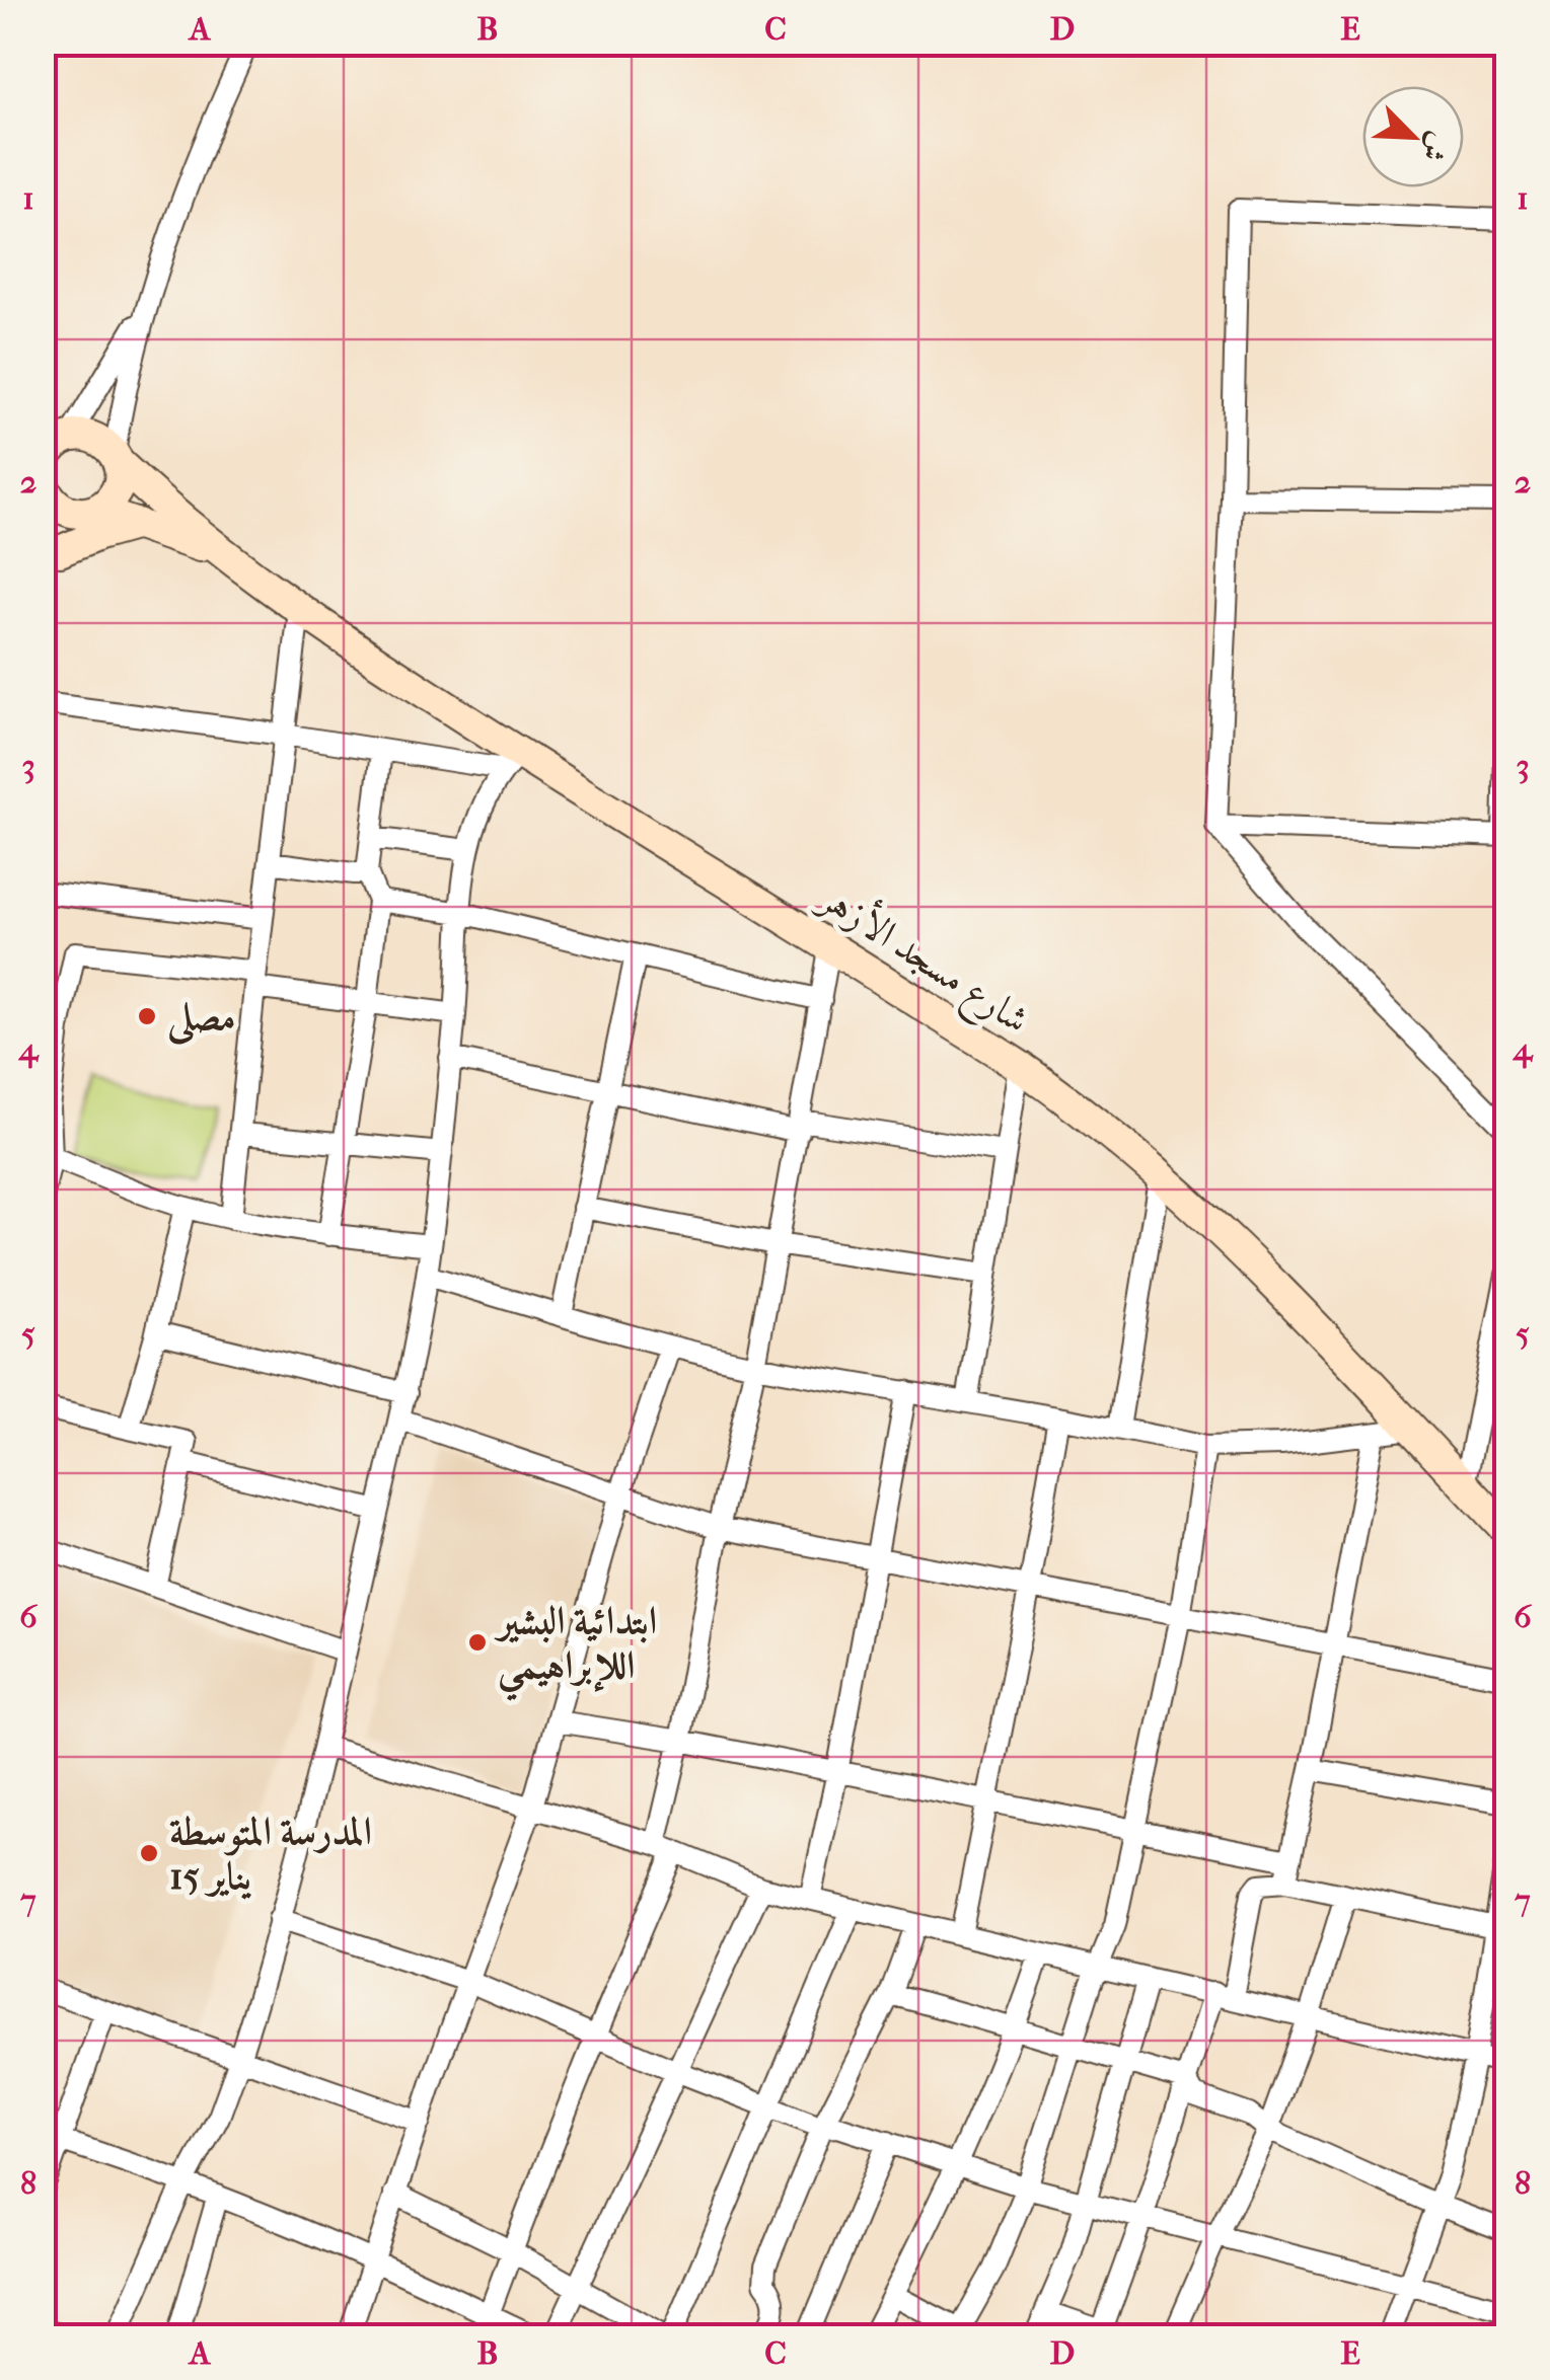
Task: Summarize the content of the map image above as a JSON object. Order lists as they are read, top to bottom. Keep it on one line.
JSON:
{"streets":{"street":["شارع مسجد الأزهر"]},"places":["مصلى","ابتدائية البشير اللإبراهيمي","المدرسة المتوسطة 15 يناير"],"north":"bottom right","grid":{"columns":["A","B","C","D","E"],"rows":["1","2","3","4","5","6","7","8"]}}
